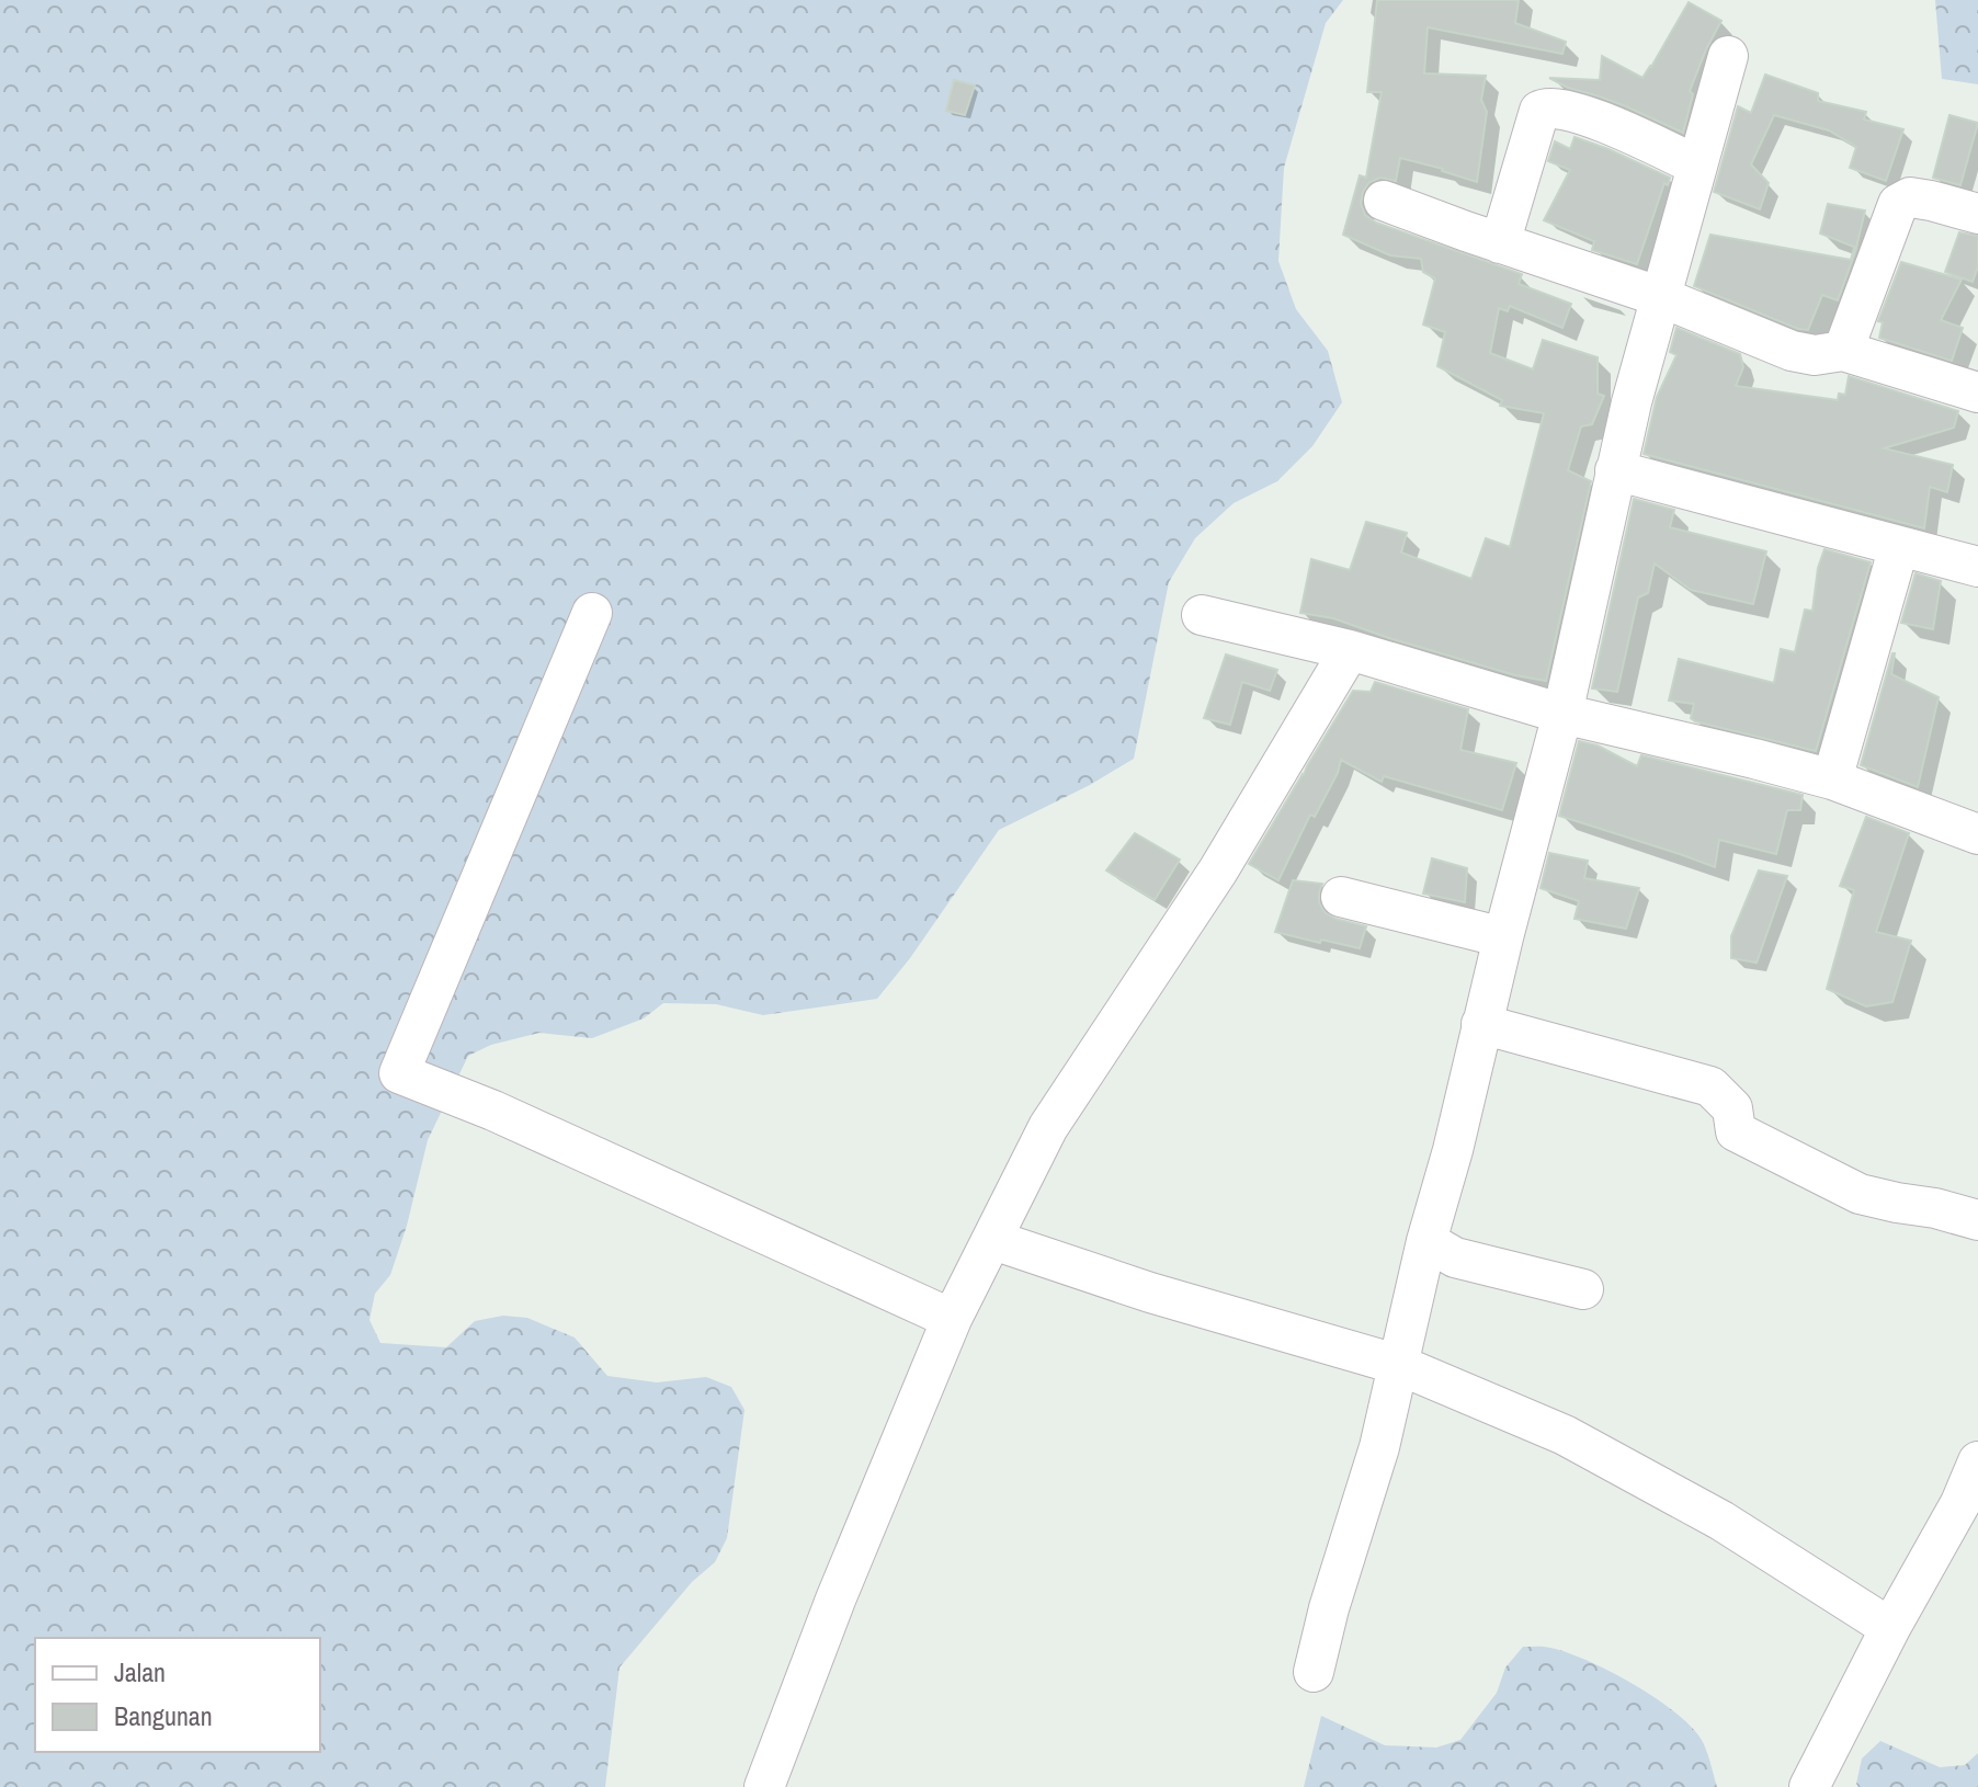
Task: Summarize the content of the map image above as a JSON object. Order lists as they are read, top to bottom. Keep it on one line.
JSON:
{"legend":["Jalan","Bangunan"]}
